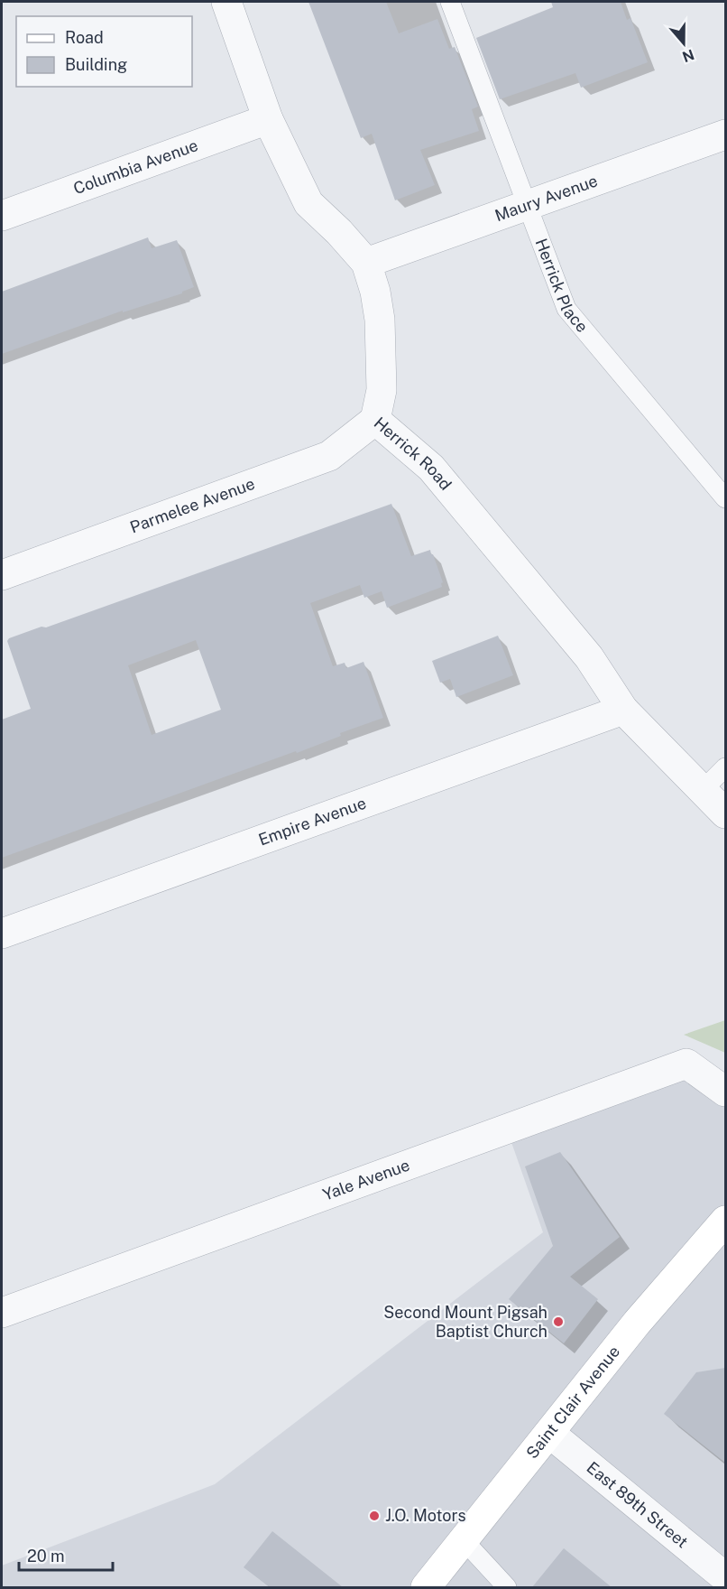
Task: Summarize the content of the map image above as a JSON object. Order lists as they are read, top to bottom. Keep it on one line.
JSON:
{"streets":{"main road":["Saint Clair Avenue"],"street":["Columbia Avenue","Maury Avenue","Herrick Road","Parmelee Avenue","Empire Avenue","Yale Avenue","East 89th Street"],"lane":["Herrick Place"]},"crossings":[["Columbia Avenue","Herrick Road"],["Maury Avenue","Herrick Place"],["Maury Avenue","Herrick Road"],["Herrick Road","Parmelee Avenue"],["Herrick Road","Empire Avenue"],["Saint Clair Avenue","East 89th Street"]],"places":["Second Mount Pigsah Baptist Church","J.O. Motors"],"legend":["Road","Building"],"scale_bar":"20 m","north":"bottom"}
